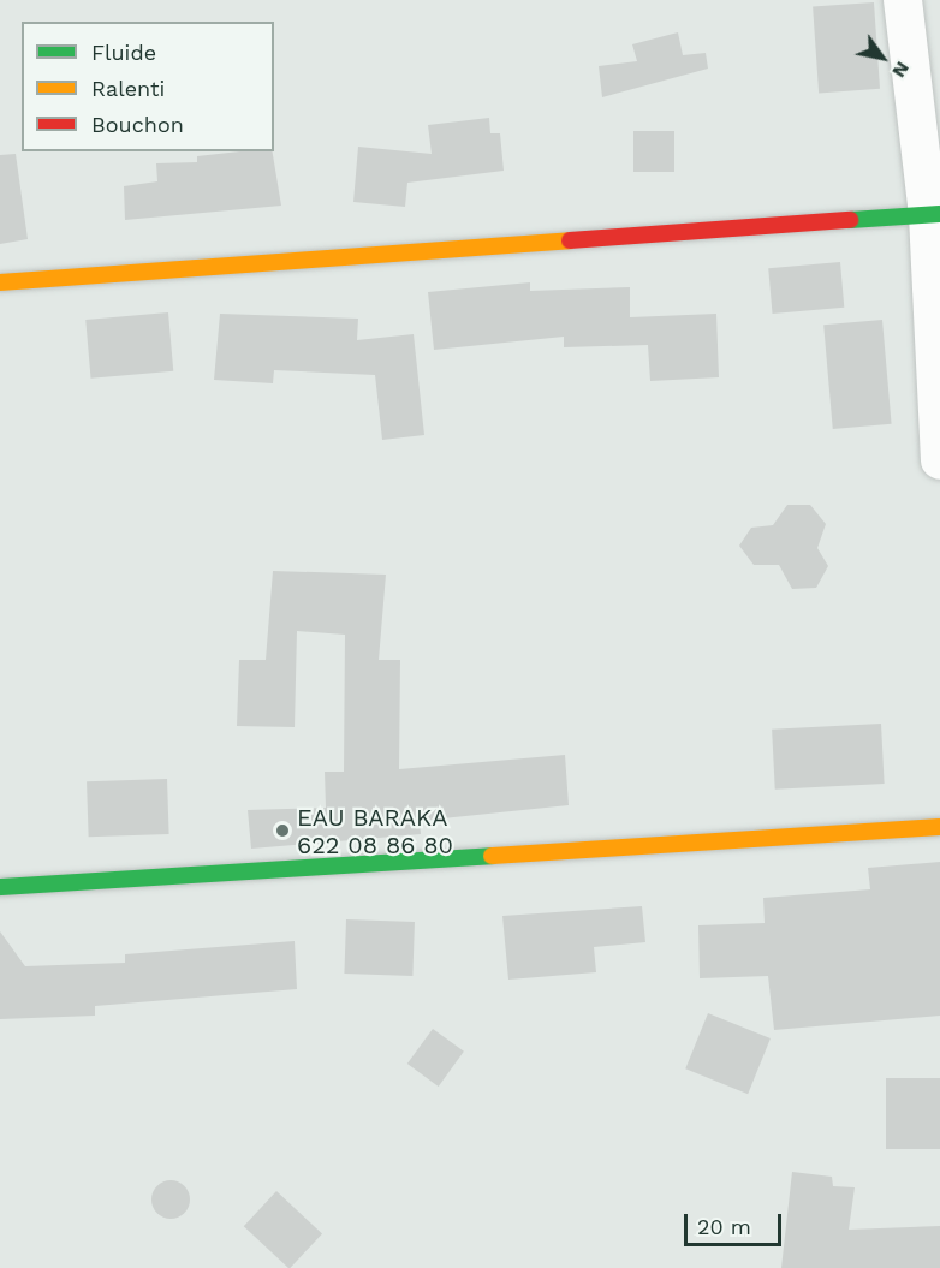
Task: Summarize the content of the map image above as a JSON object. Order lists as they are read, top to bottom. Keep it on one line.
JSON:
{"places":["EAU BARAKA 622 08 86 80"],"legend":["Fluide","Ralenti","Bouchon"],"scale_bar":"20 m","north":"bottom right"}
